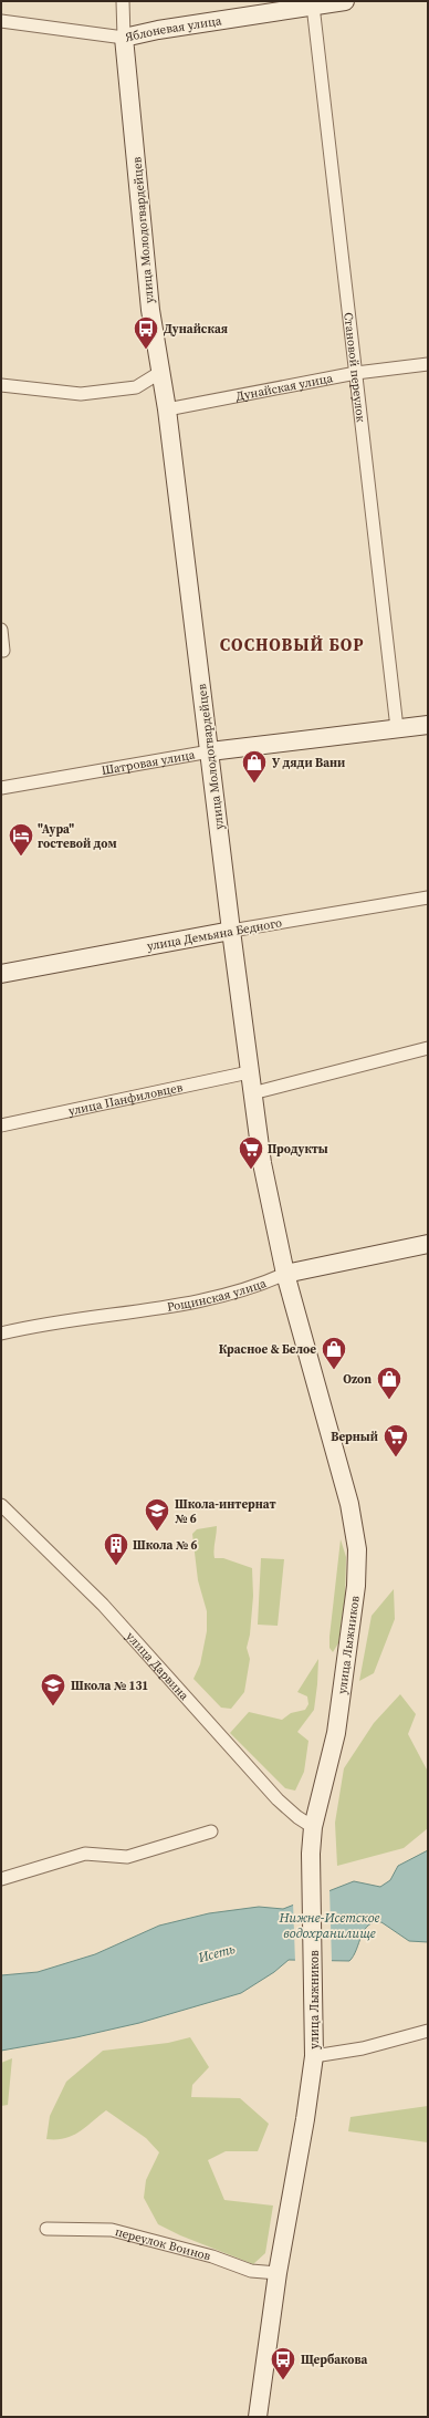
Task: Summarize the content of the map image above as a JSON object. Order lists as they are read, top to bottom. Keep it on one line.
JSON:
{"streets":{"street":["Яблоневая улица","улица Молодогвардейцев","Становой переулок","Дунайская улица","Шатровая улица","улица Демьяна Бедного","улица Панфиловцев","Рощинская улица","улица Лыжников","улица Дарвина","переулок Воинов"]},"crossings":[["Яблоневая улица","улица Молодогвардейцев"],["Яблоневая улица","Становой переулок"],["улица Молодогвардейцев","Дунайская улица"],["улица Молодогвардейцев","Шатровая улица"],["улица Молодогвардейцев","улица Демьяна Бедного"],["улица Молодогвардейцев","улица Панфиловцев"],["улица Молодогвардейцев","Рощинская улица"],["улица Молодогвардейцев","улица Лыжников"],["Становой переулок","Дунайская улица"],["Становой переулок","Шатровая улица"],["улица Лыжников","улица Дарвина"],["улица Лыжников","переулок Воинов"]],"districts":["СОСНОВЫЙ БОР"],"water":["Нижне-Исетское водохранилище","Исеть"],"places":{"bus stop":["Дунайская","Щербакова"],"shop":["У дяди Вани","Красное & Белое","Ozon"],"hotel":["\"Аура\" гостевой дом"],"supermarket":["Продукты","Верный"],"school or university":["Школа-интернат № 6","Школа № 131"],"building":["Школа № 6"]}}
